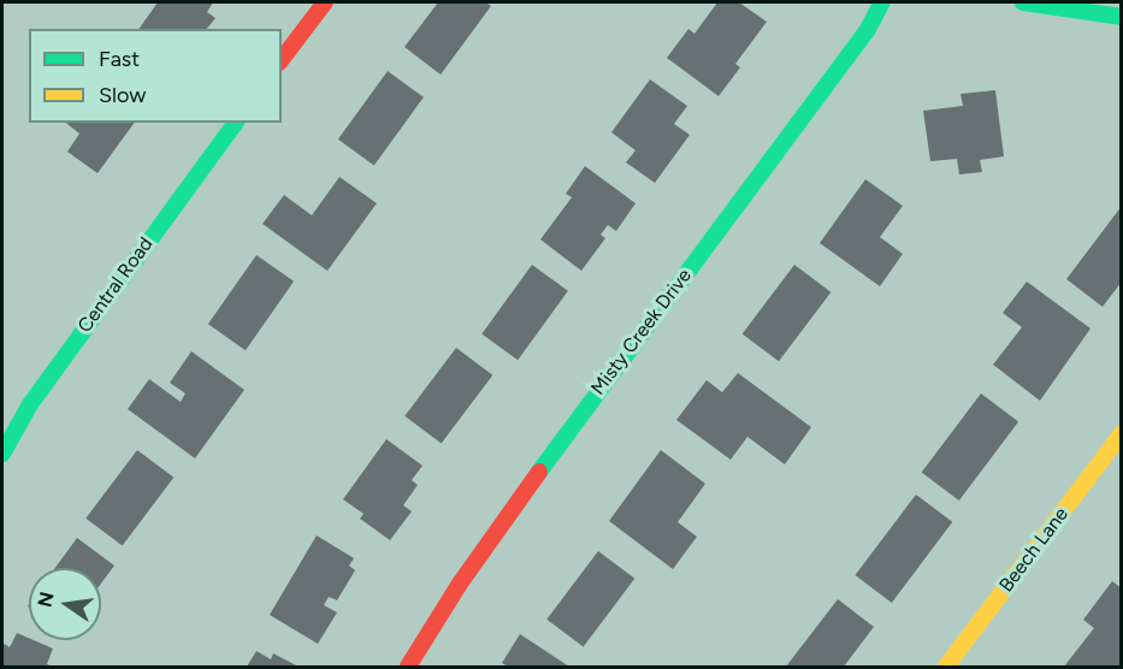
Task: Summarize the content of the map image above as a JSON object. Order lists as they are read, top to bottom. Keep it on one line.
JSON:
{"streets":{"street":["Central Road","Misty Creek Drive","Beech Lane"]},"legend":["Fast","Slow"],"north":"left"}
